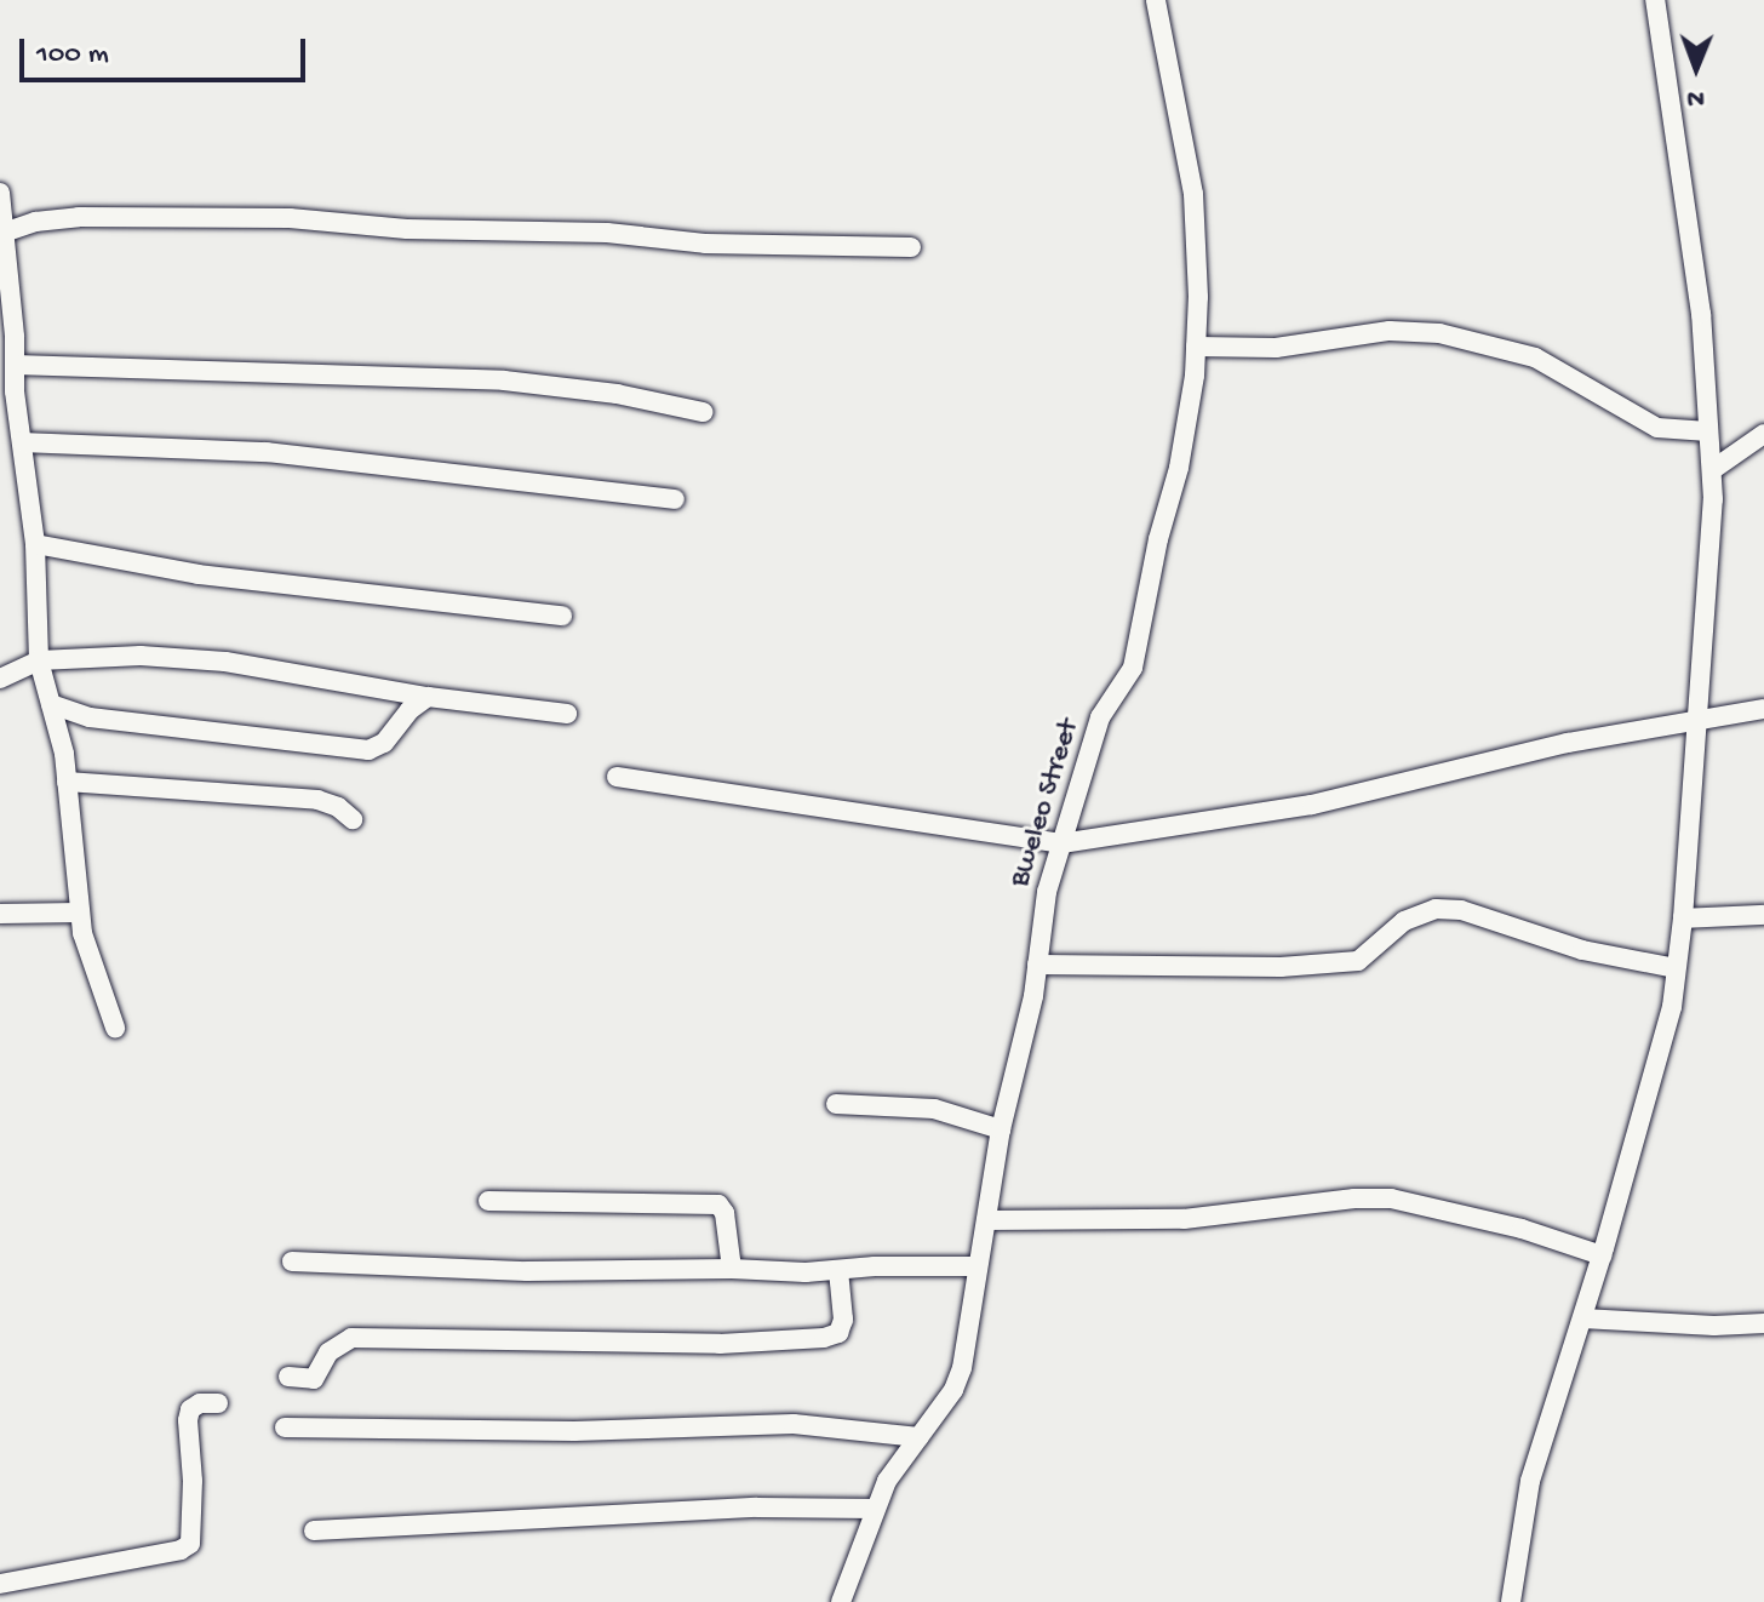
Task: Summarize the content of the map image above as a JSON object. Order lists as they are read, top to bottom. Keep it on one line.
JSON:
{"streets":{"street":["Bweleo Street"]},"scale_bar":"100 m","north":"bottom"}
